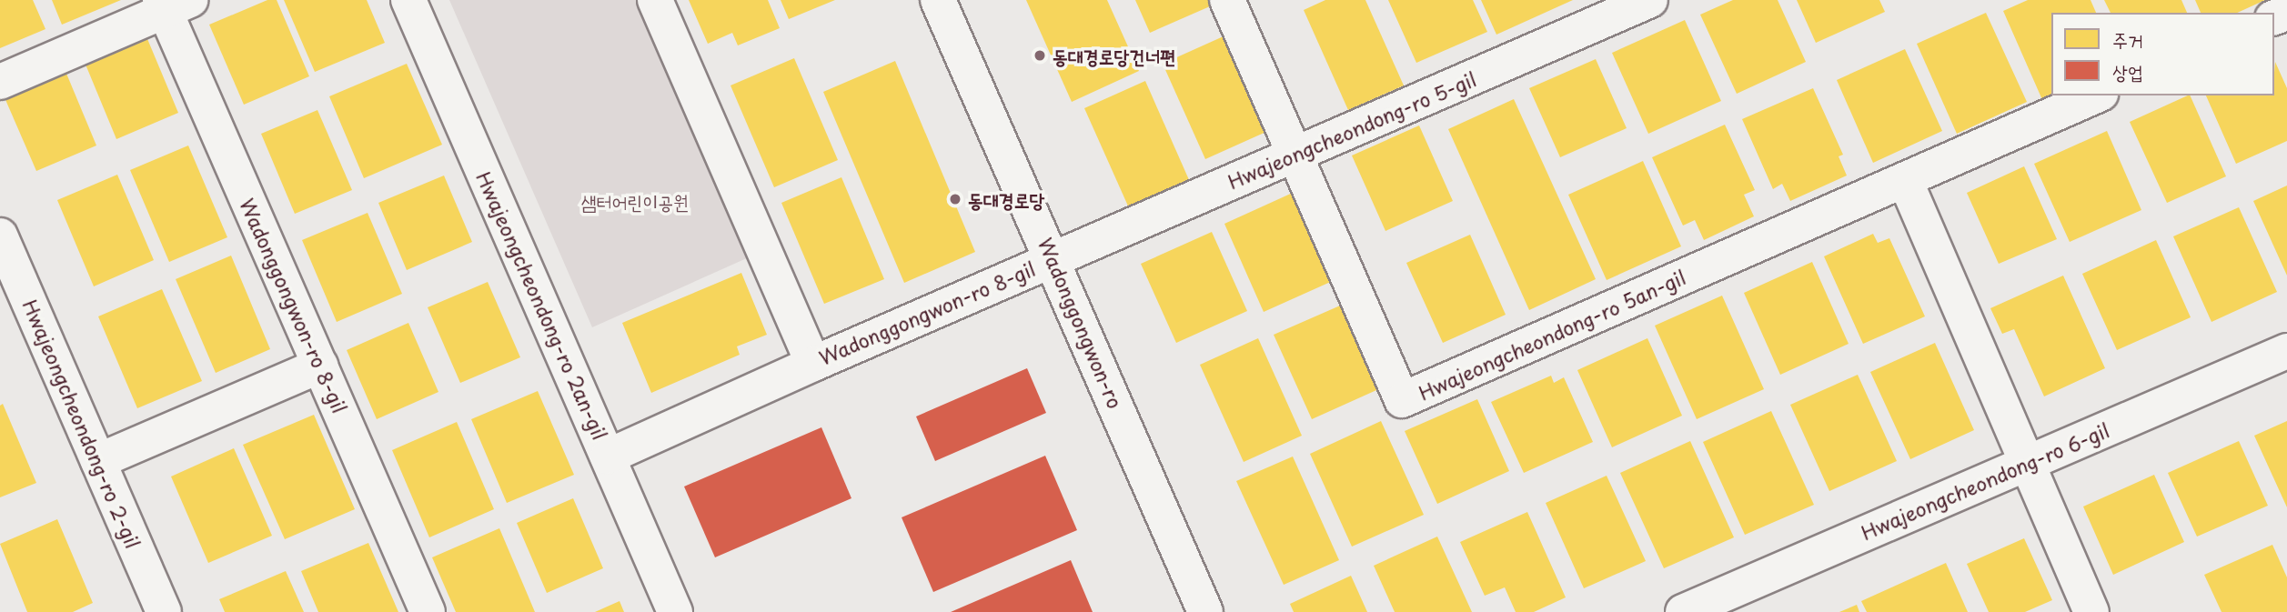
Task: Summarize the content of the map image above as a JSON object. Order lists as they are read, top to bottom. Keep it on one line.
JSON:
{"streets":{"street":["Hwajeongcheondong-ro 5-gil","Wadonggongwon-ro 8-gil","Hwajeongcheondong-ro 2an-gil","Wadonggongwon-ro","Hwajeongcheondong-ro 5an-gil","Hwajeongcheondong-ro 2-gil","Hwajeongcheondong-ro 6-gil"]},"crossings":[["Hwajeongcheondong-ro 5-gil","Wadonggongwon-ro 8-gil"],["Hwajeongcheondong-ro 5-gil","Wadonggongwon-ro"],["Hwajeongcheondong-ro 5-gil","Hwajeongcheondong-ro 5an-gil"],["Wadonggongwon-ro 8-gil","Wadonggongwon-ro"]],"parks":["샘터어린이공원"],"places":["동대경로당건너편","동대경로당"],"legend":["주거","상업"]}
